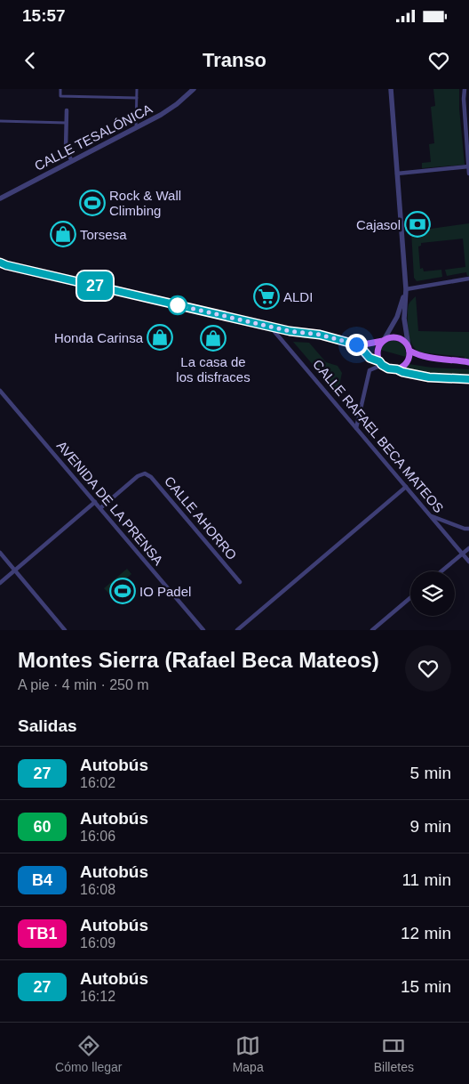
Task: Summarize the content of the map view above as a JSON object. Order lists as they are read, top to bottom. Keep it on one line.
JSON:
{"streets":{"street":["CALLE TESALÓNICA","CALLE RAFAEL BECA MATEOS","AVENIDA DE LA PRENSA","CALLE AHORRO"]},"crossings":[["AVENIDA DE LA PRENSA","CALLE AHORRO"]],"places":{"sports":["Rock & Wall Climbing","IO Padel"],"bank":["Cajasol"],"shop":["Torsesa","Honda Carinsa","La casa de los disfraces"],"supermarket":["ALDI"]},"lines":["bus line 27"],"page":{"status":"15:57","header":"Transo","on_map":"27","heading":[["Montes Sierra (Rafael Beca Mateos)","A pie · 4 min · 250 m"],"Salidas"],"list":[{"mark":"27","name":"Autobús","note":"16:02","value":"5 min"},{"mark":"60","name":"Autobús","note":"16:06","value":"9 min"},{"mark":"B4","name":"Autobús","note":"16:08","value":"11 min"},{"mark":"TB1","name":"Autobús","note":"16:09","value":"12 min"},{"mark":"27","name":"Autobús","note":"16:12","value":"15 min"}],"tabs":["Cómo llegar","Mapa","Billetes"]}}
